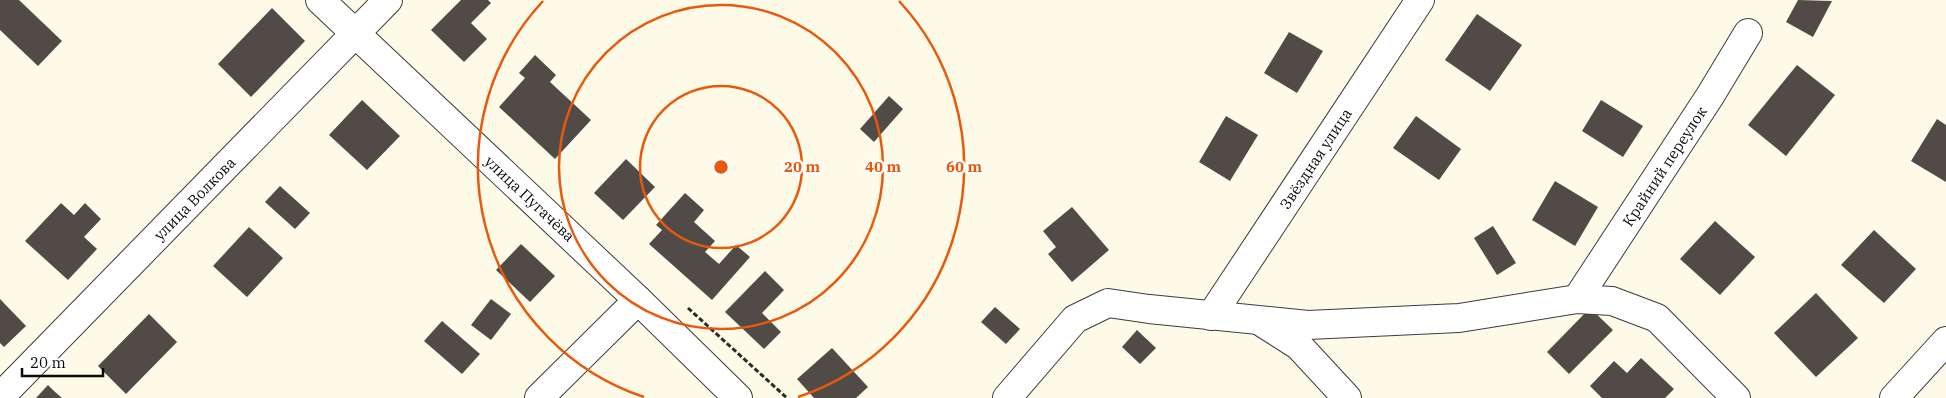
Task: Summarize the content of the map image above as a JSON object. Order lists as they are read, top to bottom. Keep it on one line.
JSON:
{"streets":{"street":["Звёздная улица","Крайний переулок","улица Волкова","улица Пугачёва"]},"crossings":[["улица Волкова","улица Пугачёва"]],"scale_bar":"20 m","rings":["20 m","40 m","60 m"]}
